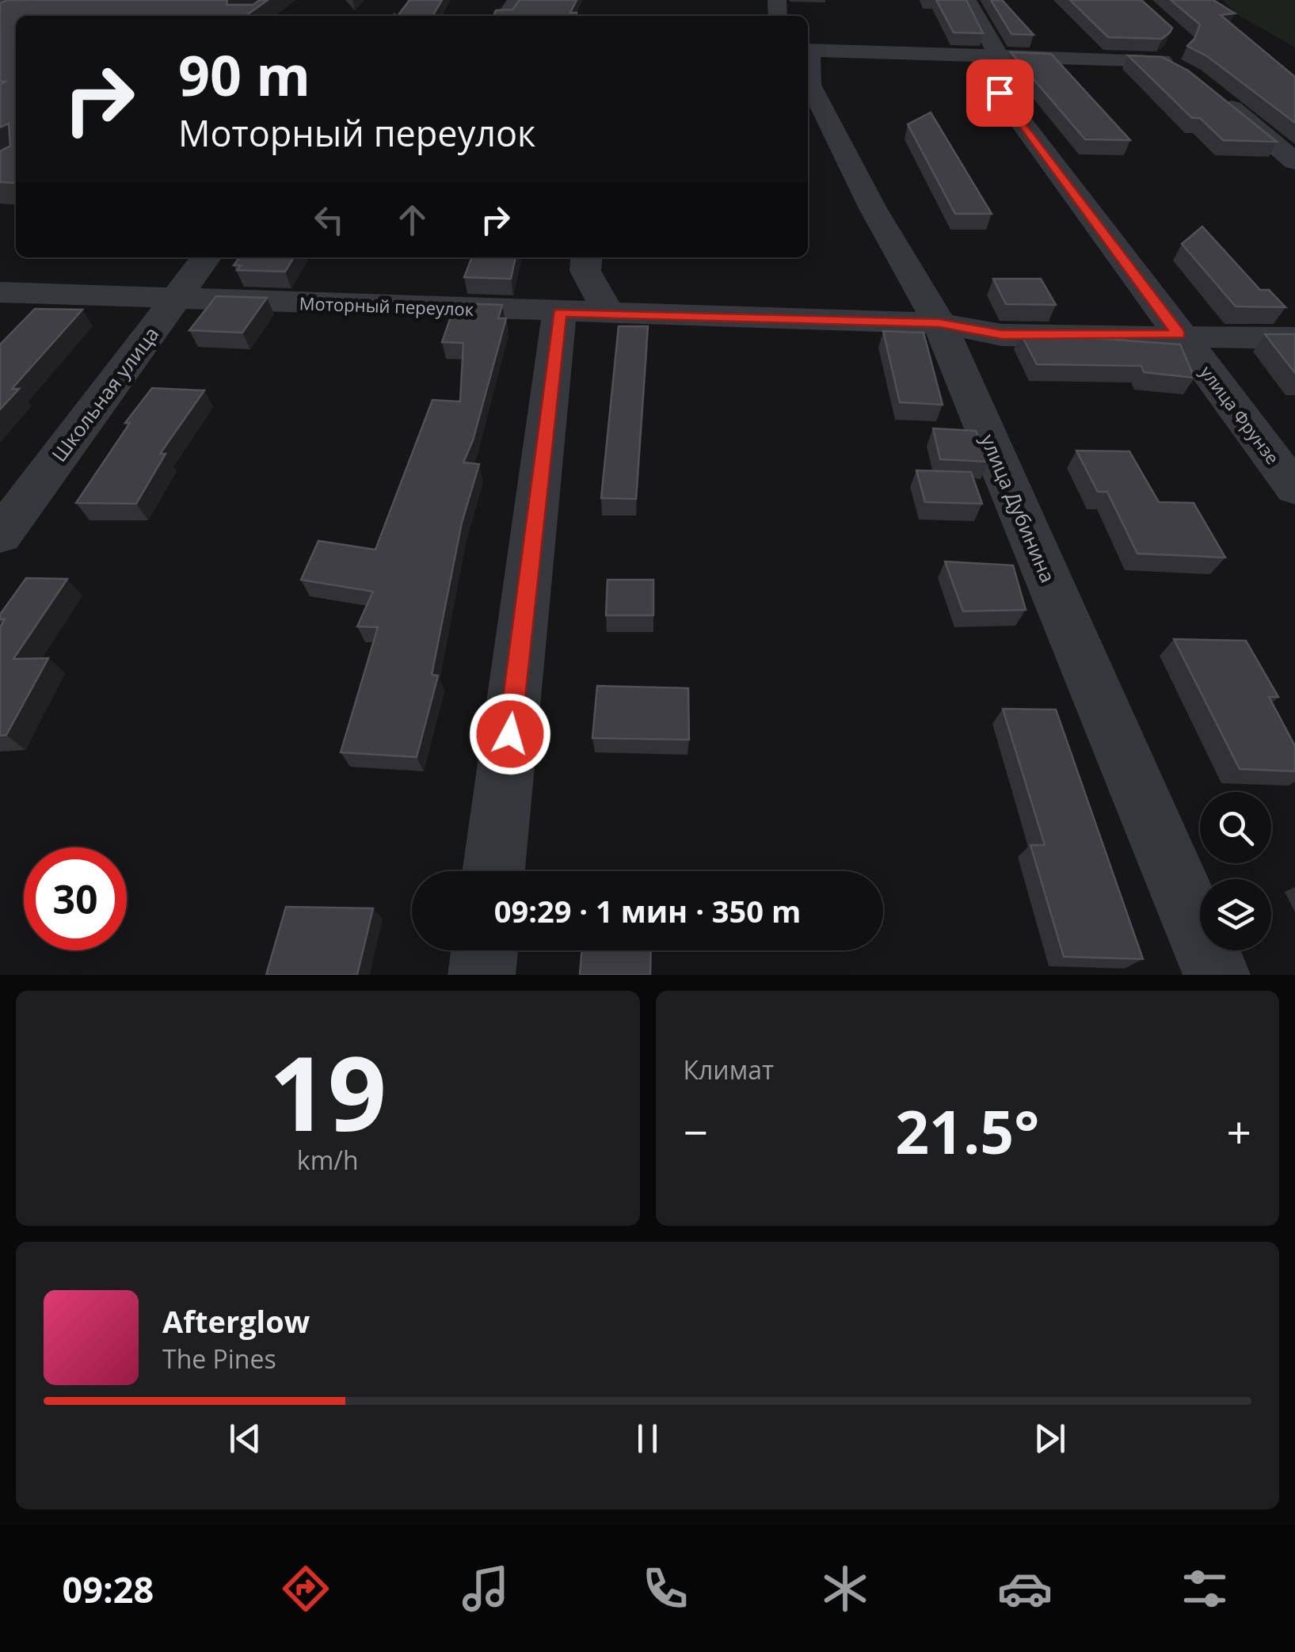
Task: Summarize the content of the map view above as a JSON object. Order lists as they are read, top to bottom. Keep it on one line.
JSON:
{"streets":{"street":["Моторный переулок","Школьная улица","улица Фрунзе","улица Дубинина"]},"crossings":[["Моторный переулок","Школьная улица"],["Моторный переулок","улица Фрунзе"],["Моторный переулок","улица Дубинина"]],"page":{"turn":["90 m","Моторный переулок"],"limit":"30","trip":"09:29 · 1 мин · 350 m","tile":[["19","km/h"],"Климат"],"heat":["−","21.5°","+"],"song":["Afterglow","The Pines"],"tabs":"09:28"}}
